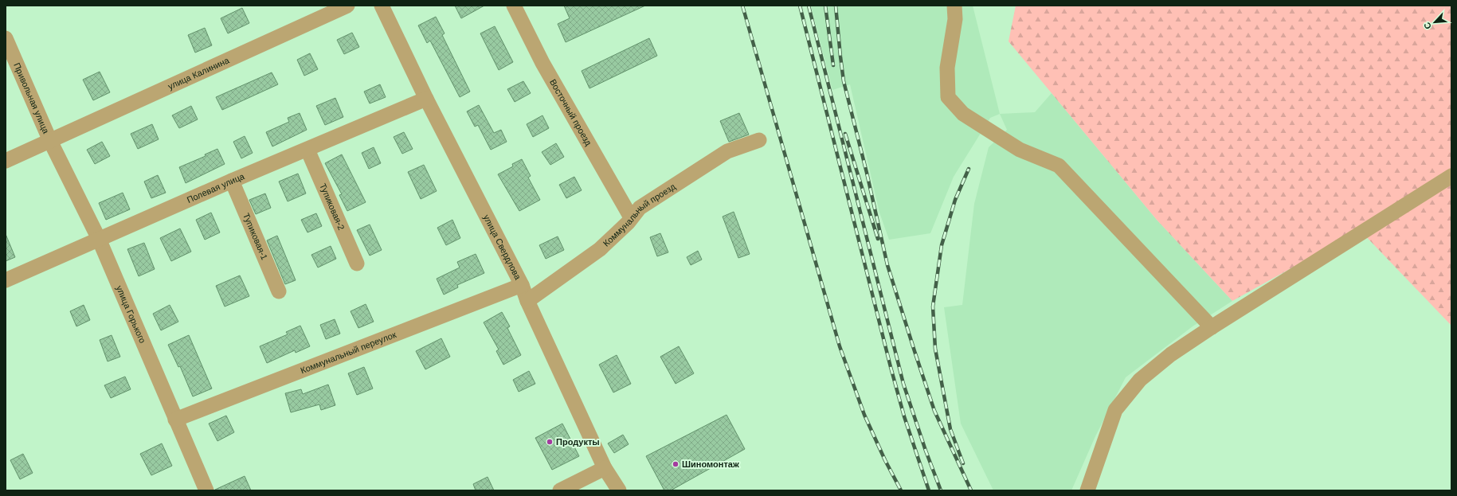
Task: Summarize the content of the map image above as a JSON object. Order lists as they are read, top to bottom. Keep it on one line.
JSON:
{"streets":{"street":["улица Калинина","Привольная улица","Восточный проезд","Полевая улица","Тупиковая-2","Коммунальный проезд","Тупиковая-1","улица Свердлова","улица Горького","Коммунальный переулок"]},"crossings":[["улица Калинина","Привольная улица"],["улица Калинина","улица Горького"],["Привольная улица","улица Горького"],["Восточный проезд","Коммунальный проезд"],["Полевая улица","Тупиковая-2"],["Полевая улица","Тупиковая-1"],["Полевая улица","улица Свердлова"],["Полевая улица","улица Горького"],["Коммунальный проезд","улица Свердлова"],["улица Свердлова","Коммунальный переулок"],["улица Горького","Коммунальный переулок"]],"places":["Продукты","Шиномонтаж"],"north":"bottom left"}
